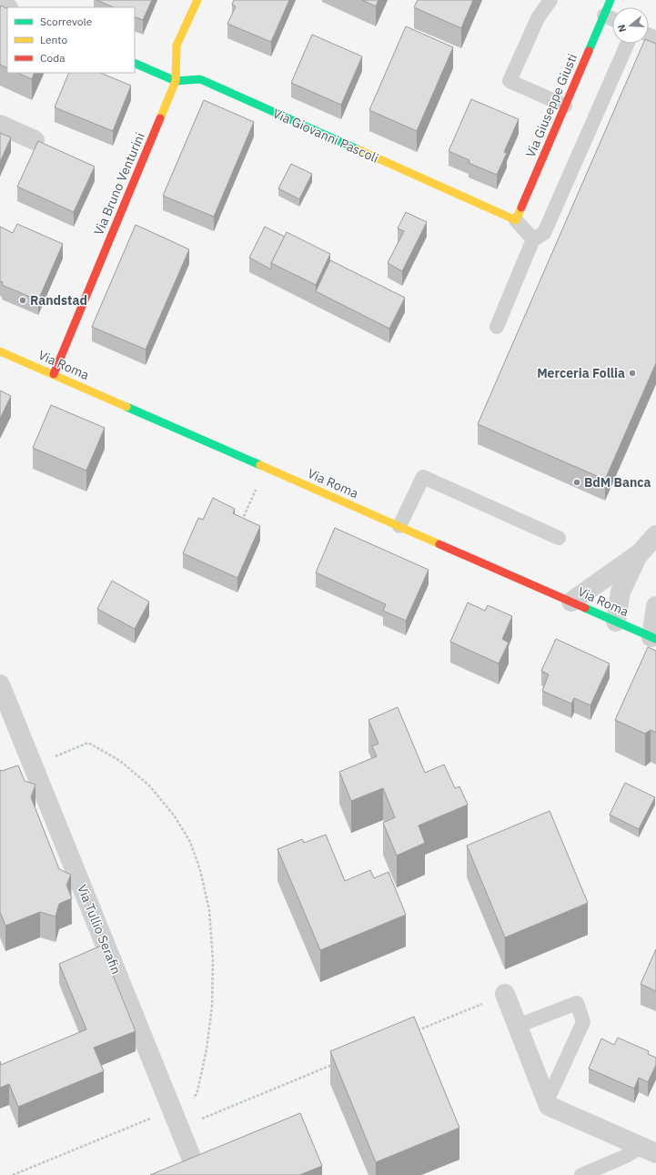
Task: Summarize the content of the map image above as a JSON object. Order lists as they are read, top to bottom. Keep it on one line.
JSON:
{"streets":{"street":["Via Giuseppe Giusti","Via Giovanni Pascoli","Via Bruno Venturini","Via Roma","Via Tullio Serafin"]},"crossings":[["Via Giuseppe Giusti","Via Giovanni Pascoli"],["Via Giovanni Pascoli","Via Bruno Venturini"],["Via Bruno Venturini","Via Roma"]],"places":["Randstad","Merceria Follia","BdM Banca"],"legend":["Scorrevole","Lento","Coda"],"north":"left"}
